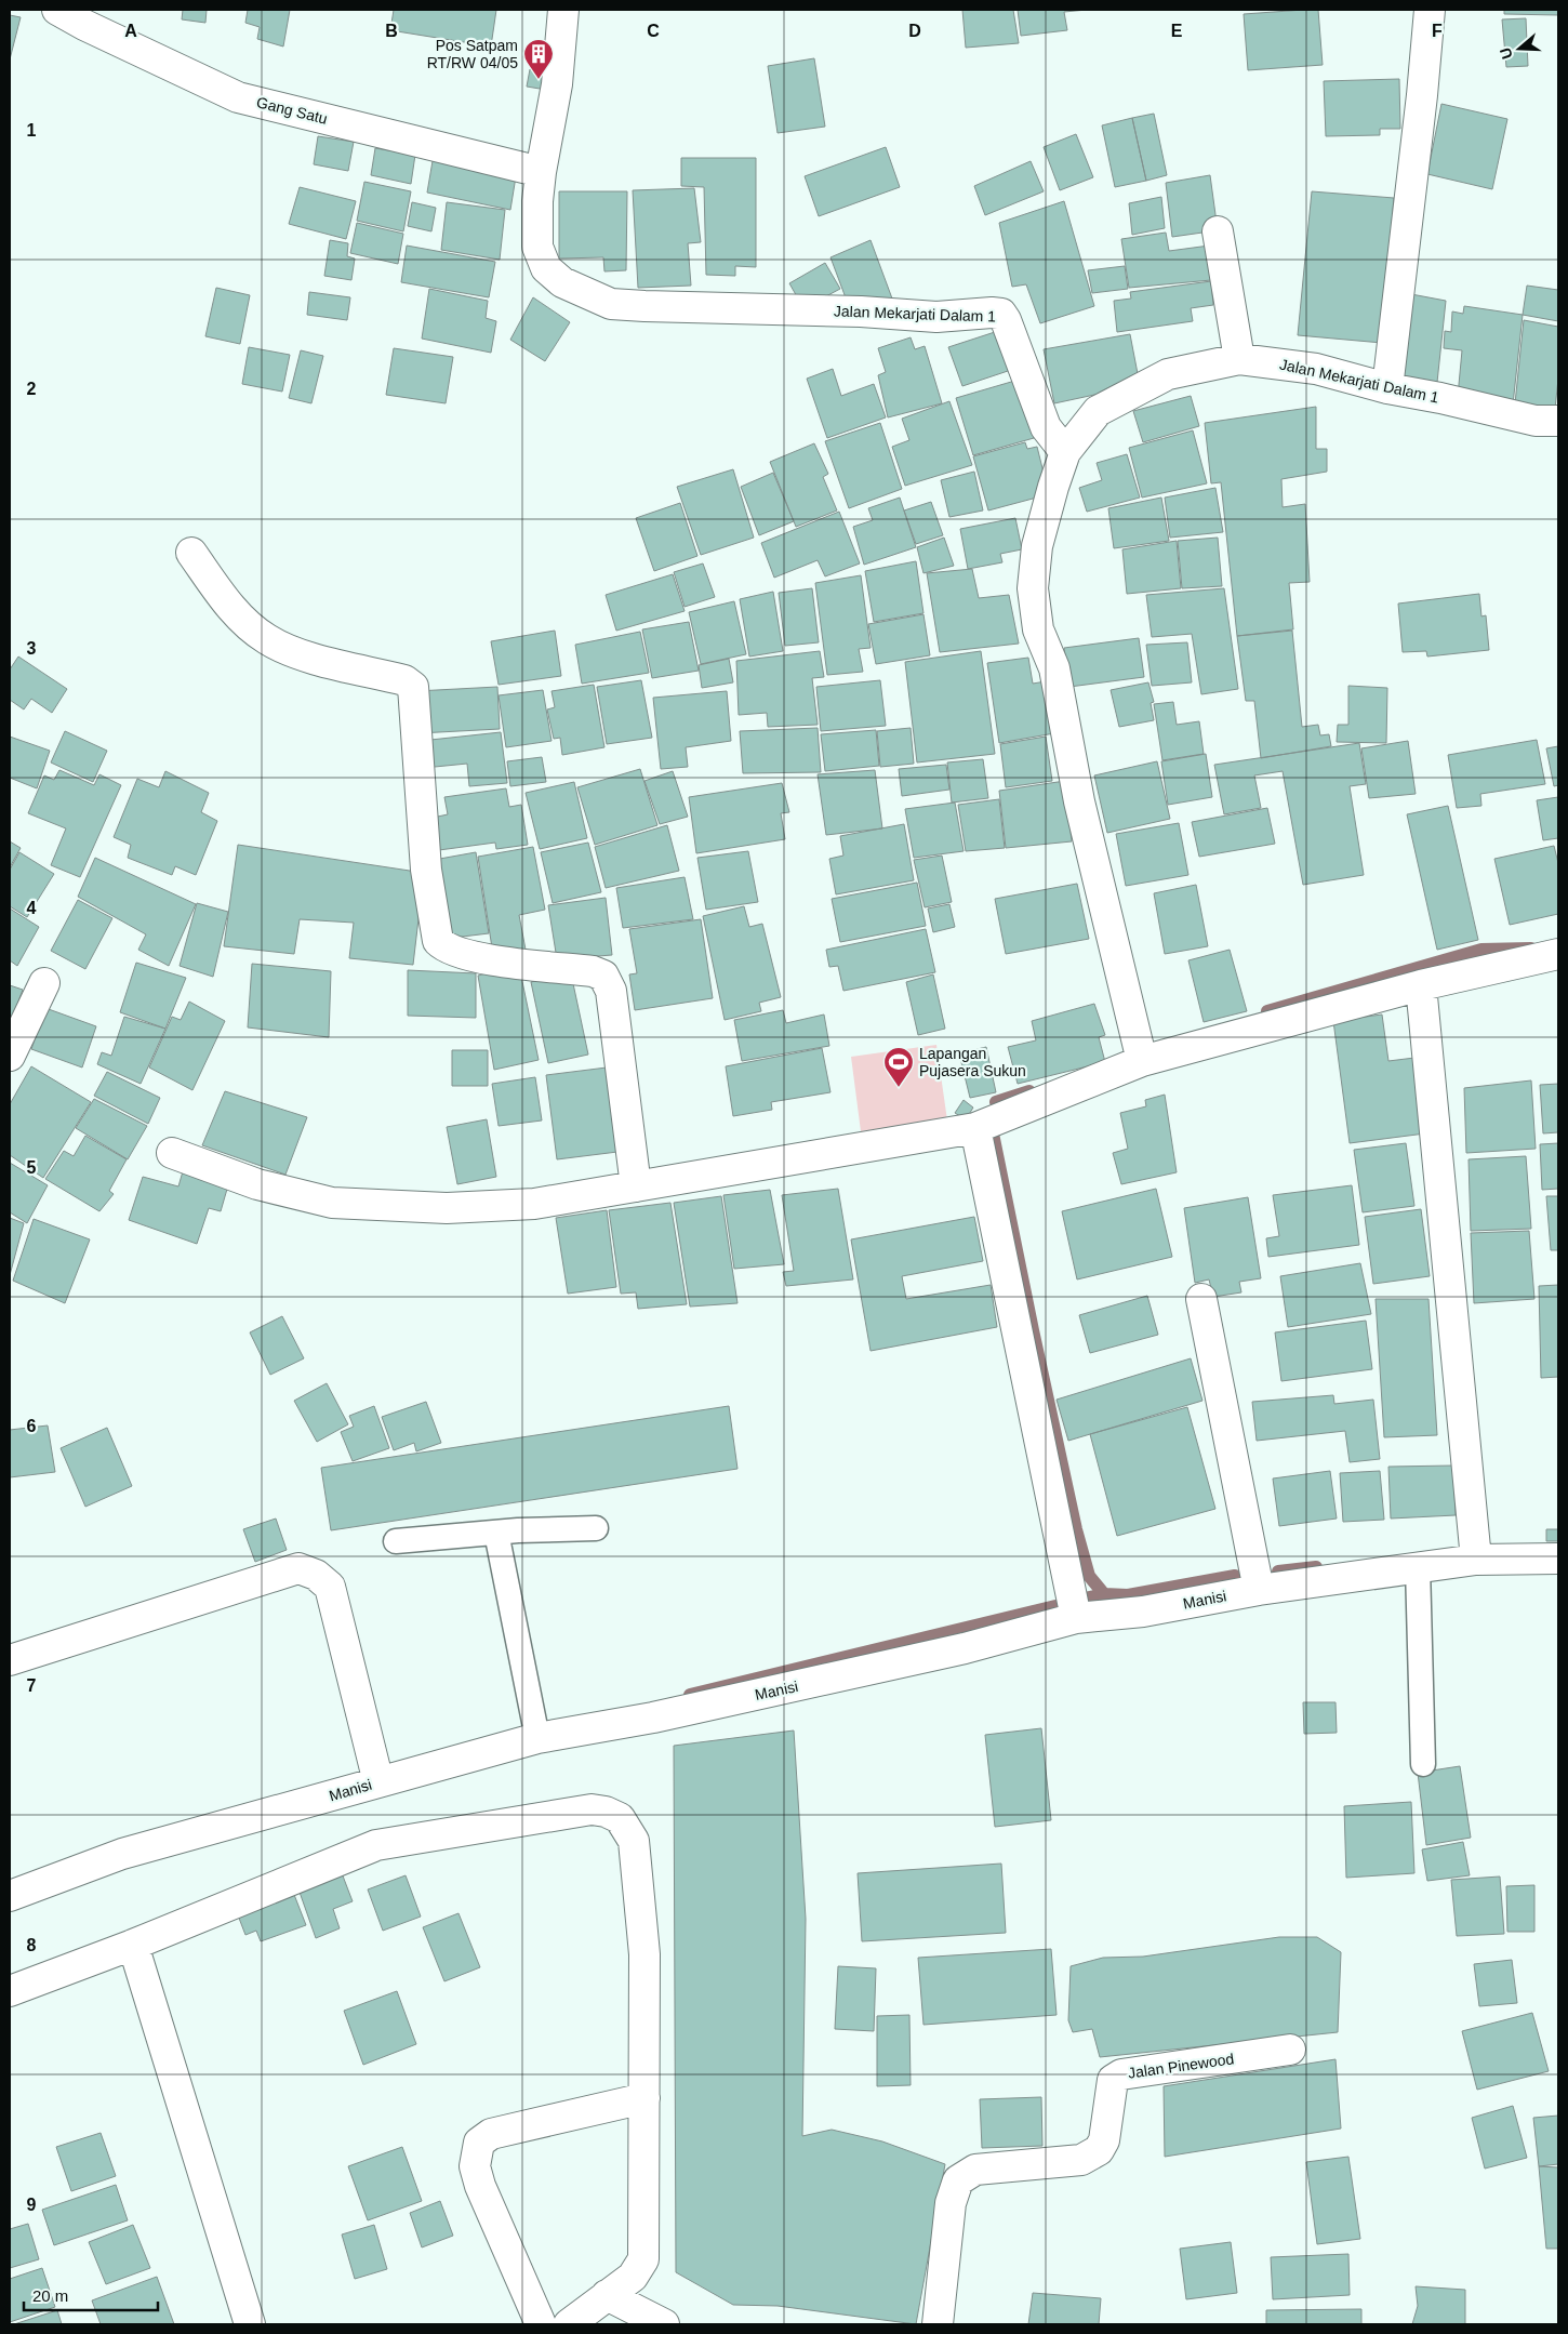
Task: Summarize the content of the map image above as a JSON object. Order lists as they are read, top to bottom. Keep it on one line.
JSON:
{"streets":{"street":["Gang Satu","Jalan Mekarjati Dalam 1","Manisi","Jalan Pinewood"]},"crossings":[["Gang Satu","Jalan Mekarjati Dalam 1"]],"places":{"building":["Pos Satpam RT/RW 04/05"],"sports":["Lapangan Pujasera Sukun"]},"scale_bar":"20 m","north":"left","grid":{"columns":["A","B","C","D","E","F"],"rows":["1","2","3","4","5","6","7","8","9"]}}
